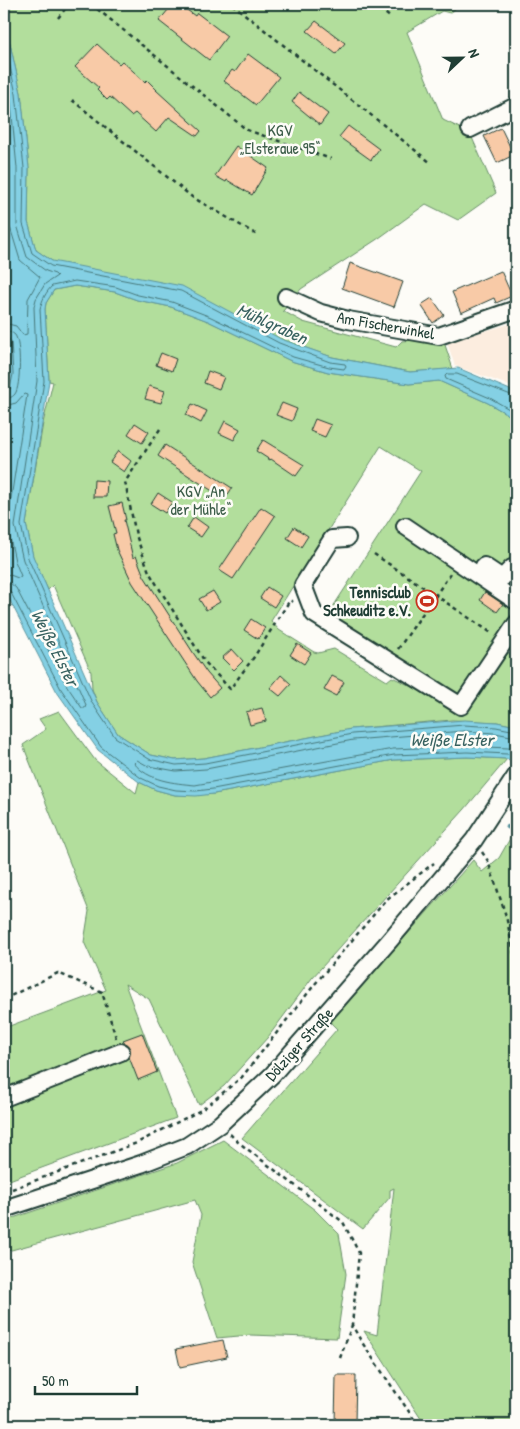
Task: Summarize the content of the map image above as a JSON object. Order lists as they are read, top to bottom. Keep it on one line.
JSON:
{"streets":{"street":["Am Fischerwinkel","Dölziger Straße"]},"water":["Mühlgraben","Weiße Elster"],"parks":["KGV „Elsteraue 95“","KGV „An der Mühle“"],"places":{"sports":["Tennisclub Schkeuditz e.V."]},"scale_bar":"50 m","north":"right"}
